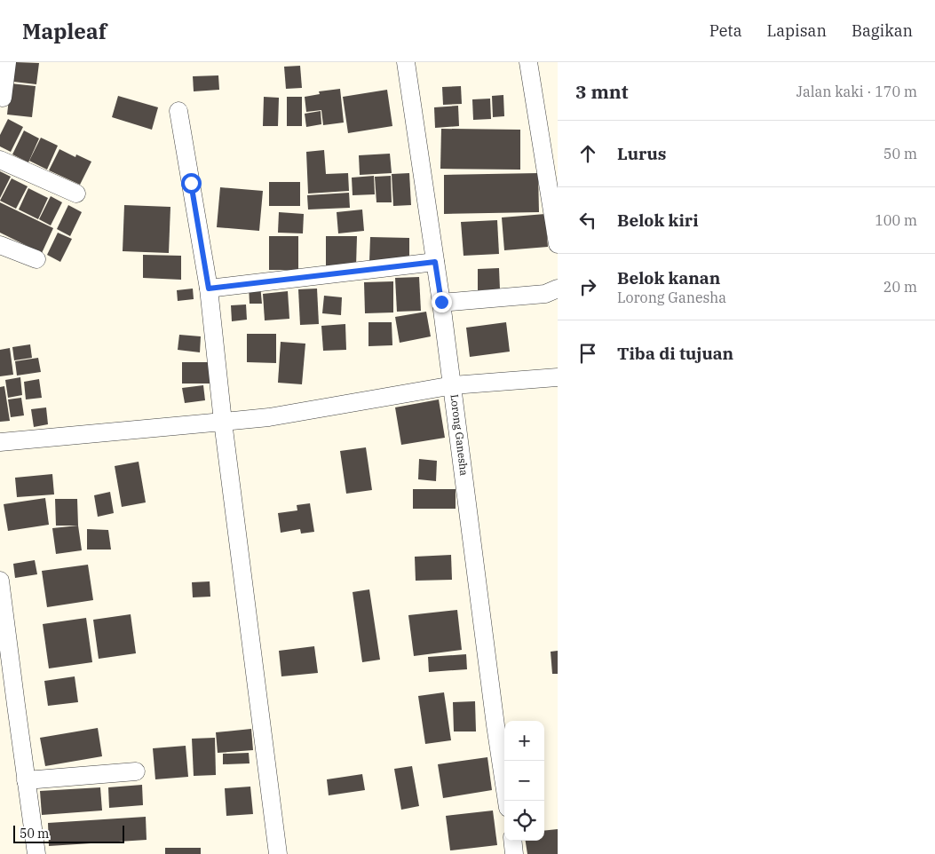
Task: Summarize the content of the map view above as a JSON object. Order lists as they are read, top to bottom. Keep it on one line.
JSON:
{"streets":{"street":["Lorong Ganesha"]},"scale_bar":"50 m","page":{"header":"Mapleaf","nav":["Peta","Lapisan","Bagikan"],"heading":["3 mnt","Jalan kaki · 170 m"],"list":[["Lurus","50 m"],["Belok kiri","100 m"],["Belok kanan","Lorong Ganesha","20 m"],"Tiba di tujuan"],"map_buttons":["+","−"],"scale":"50 m"}}
